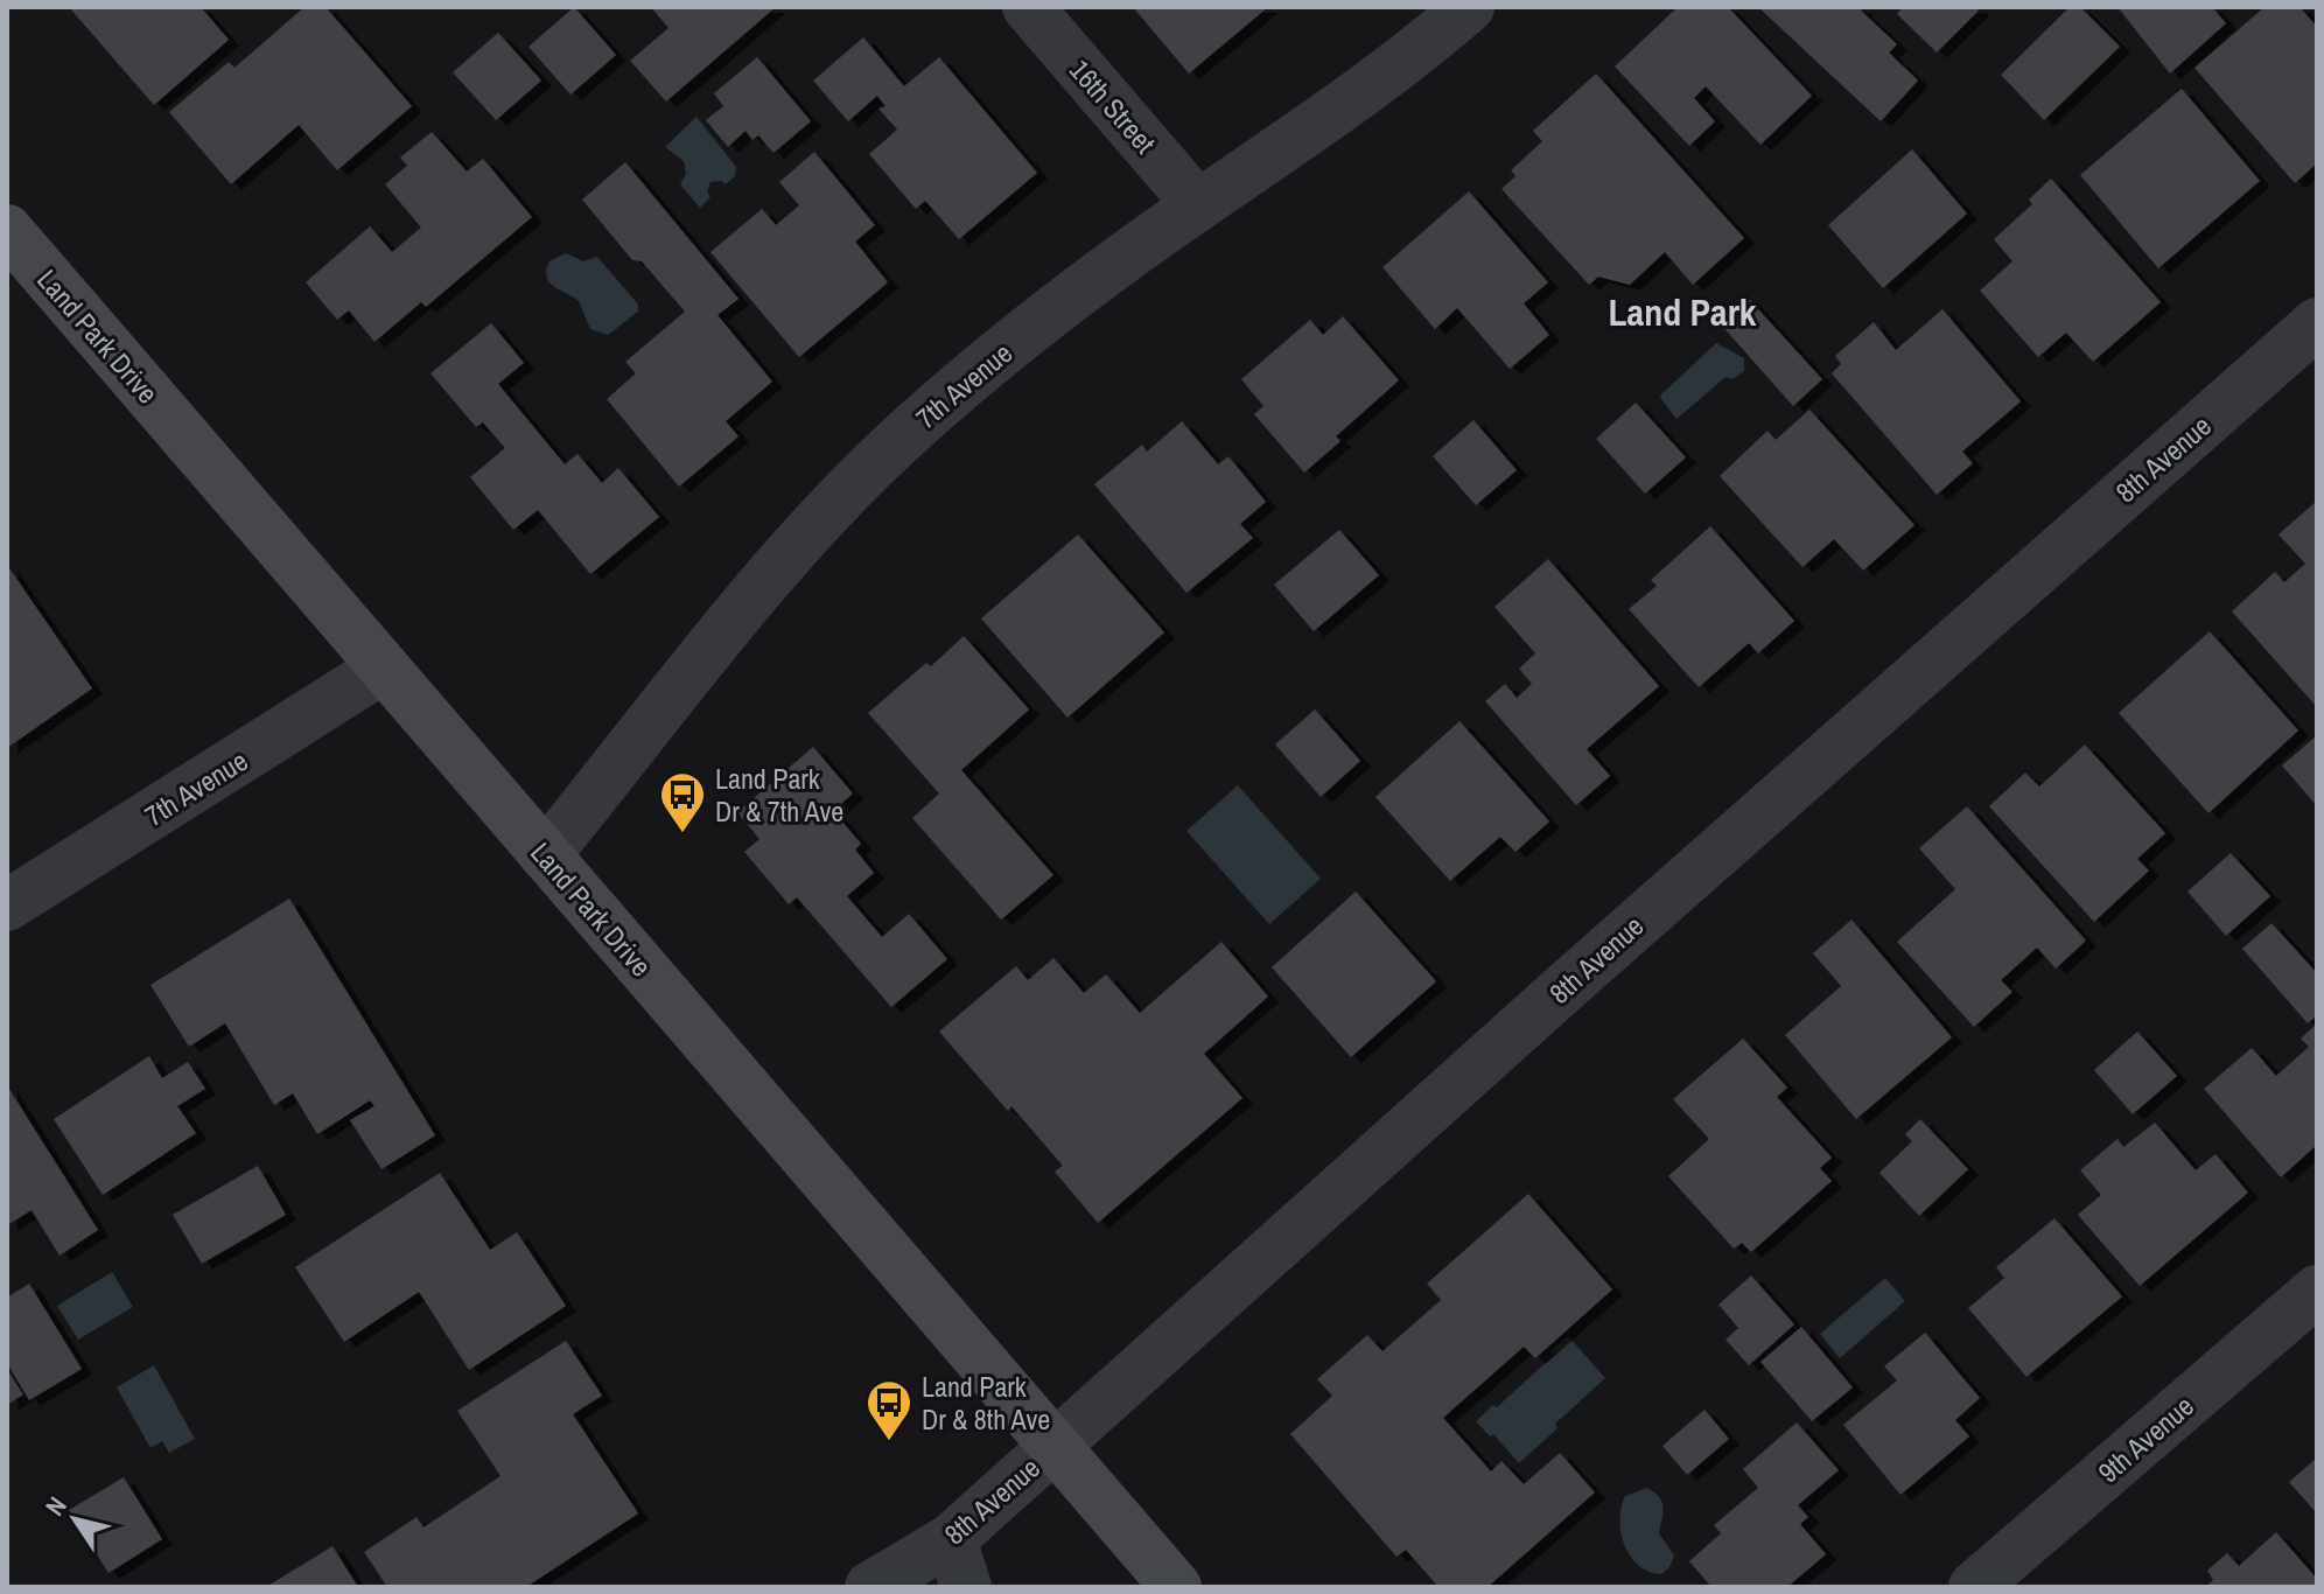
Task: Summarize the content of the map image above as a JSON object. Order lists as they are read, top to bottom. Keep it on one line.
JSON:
{"streets":{"main road":["Land Park Drive"],"street":["16th Street","7th Avenue","8th Avenue","9th Avenue"]},"crossings":[["16th Street","7th Avenue"],["Land Park Drive","7th Avenue"],["Land Park Drive","8th Avenue"]],"districts":["Land Park"],"places":{"bus stop":["Land Park Dr & 7th Ave","Land Park Dr & 8th Ave"]},"north":"top left"}
